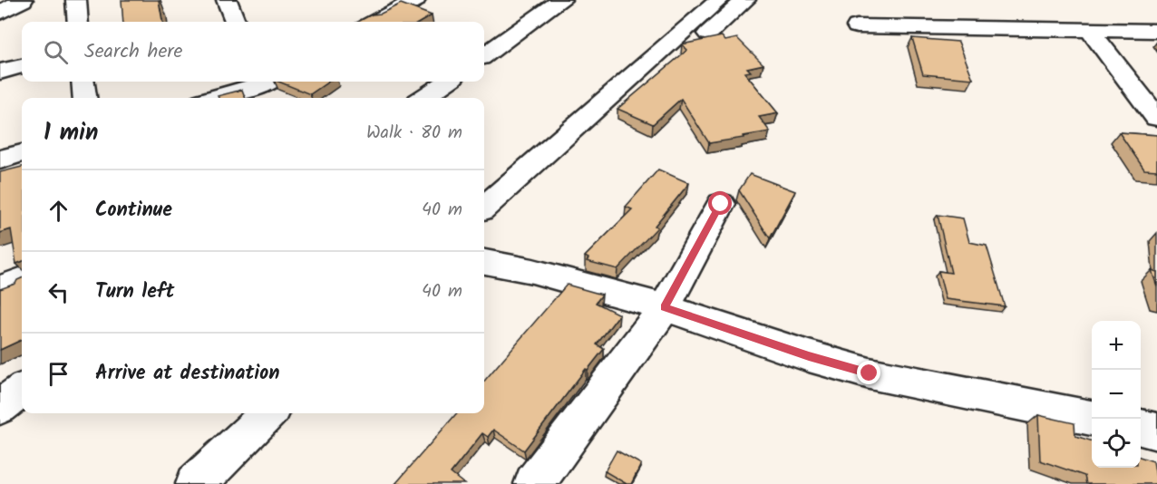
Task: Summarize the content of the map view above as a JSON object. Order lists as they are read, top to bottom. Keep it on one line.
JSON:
{"page":{"search":"Search here","heading":["1 min","Walk · 80 m"],"list":[["Continue","40 m"],["Turn left","40 m"],"Arrive at destination"],"map_buttons":["+","−"]}}
